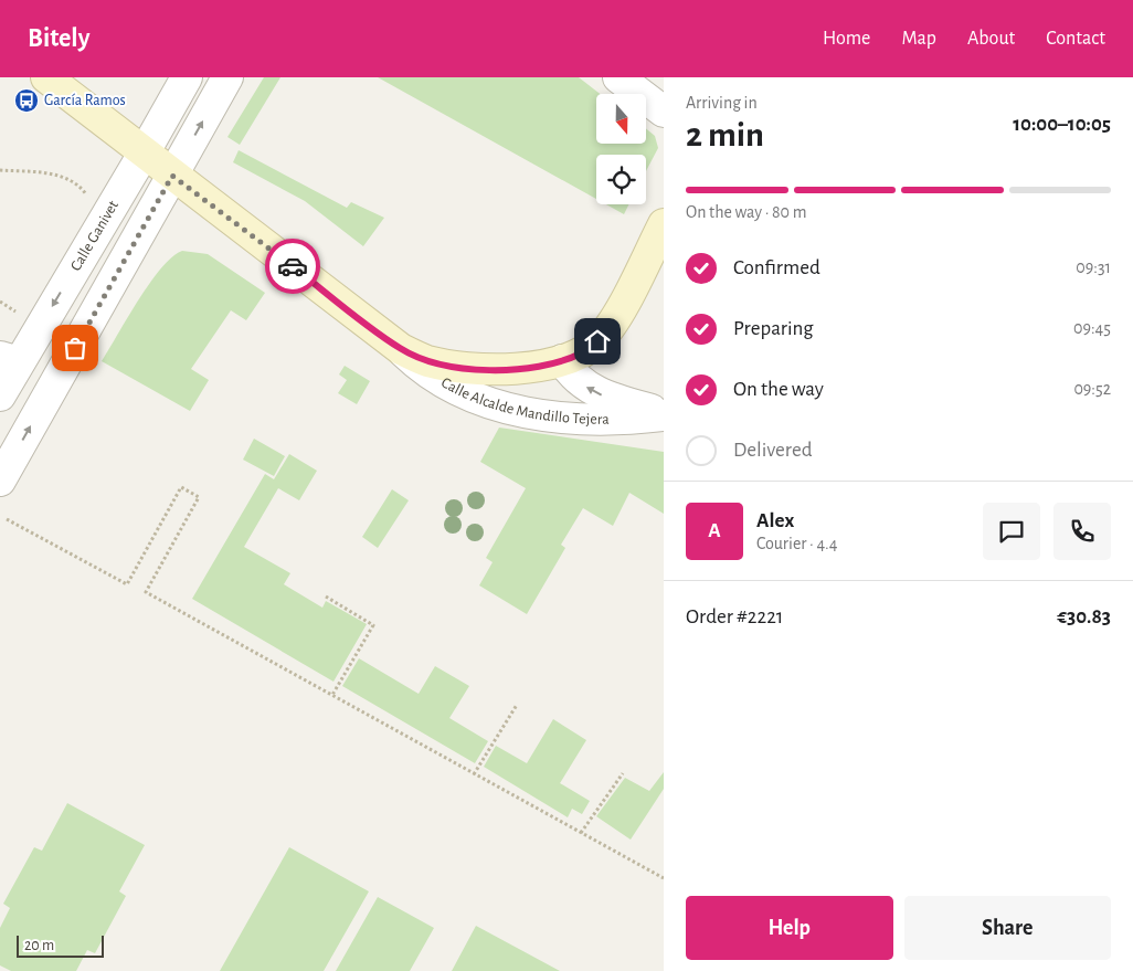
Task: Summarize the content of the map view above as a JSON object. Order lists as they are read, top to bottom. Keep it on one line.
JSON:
{"streets":{"street":["Calle Ganivet","Calle Alcalde Mandillo Tejera"]},"places":{"bus stop":["García Ramos"]},"scale_bar":"20 m","north":"bottom","page":{"header":"Bitely","nav":["Home","Map","About","Contact"],"heading":["2 min","Arriving in","10:00–10:05"],"panel":["Alex","Courier · 4.4","Order #2221","€30.83"],"bar":"On the way · 80 m","list":[["Confirmed","09:31"],["Preparing","09:45"],["On the way","09:52"],"Delivered"],"round":"A","buttons":["Help","Share"],"scale":"20 m"}}
